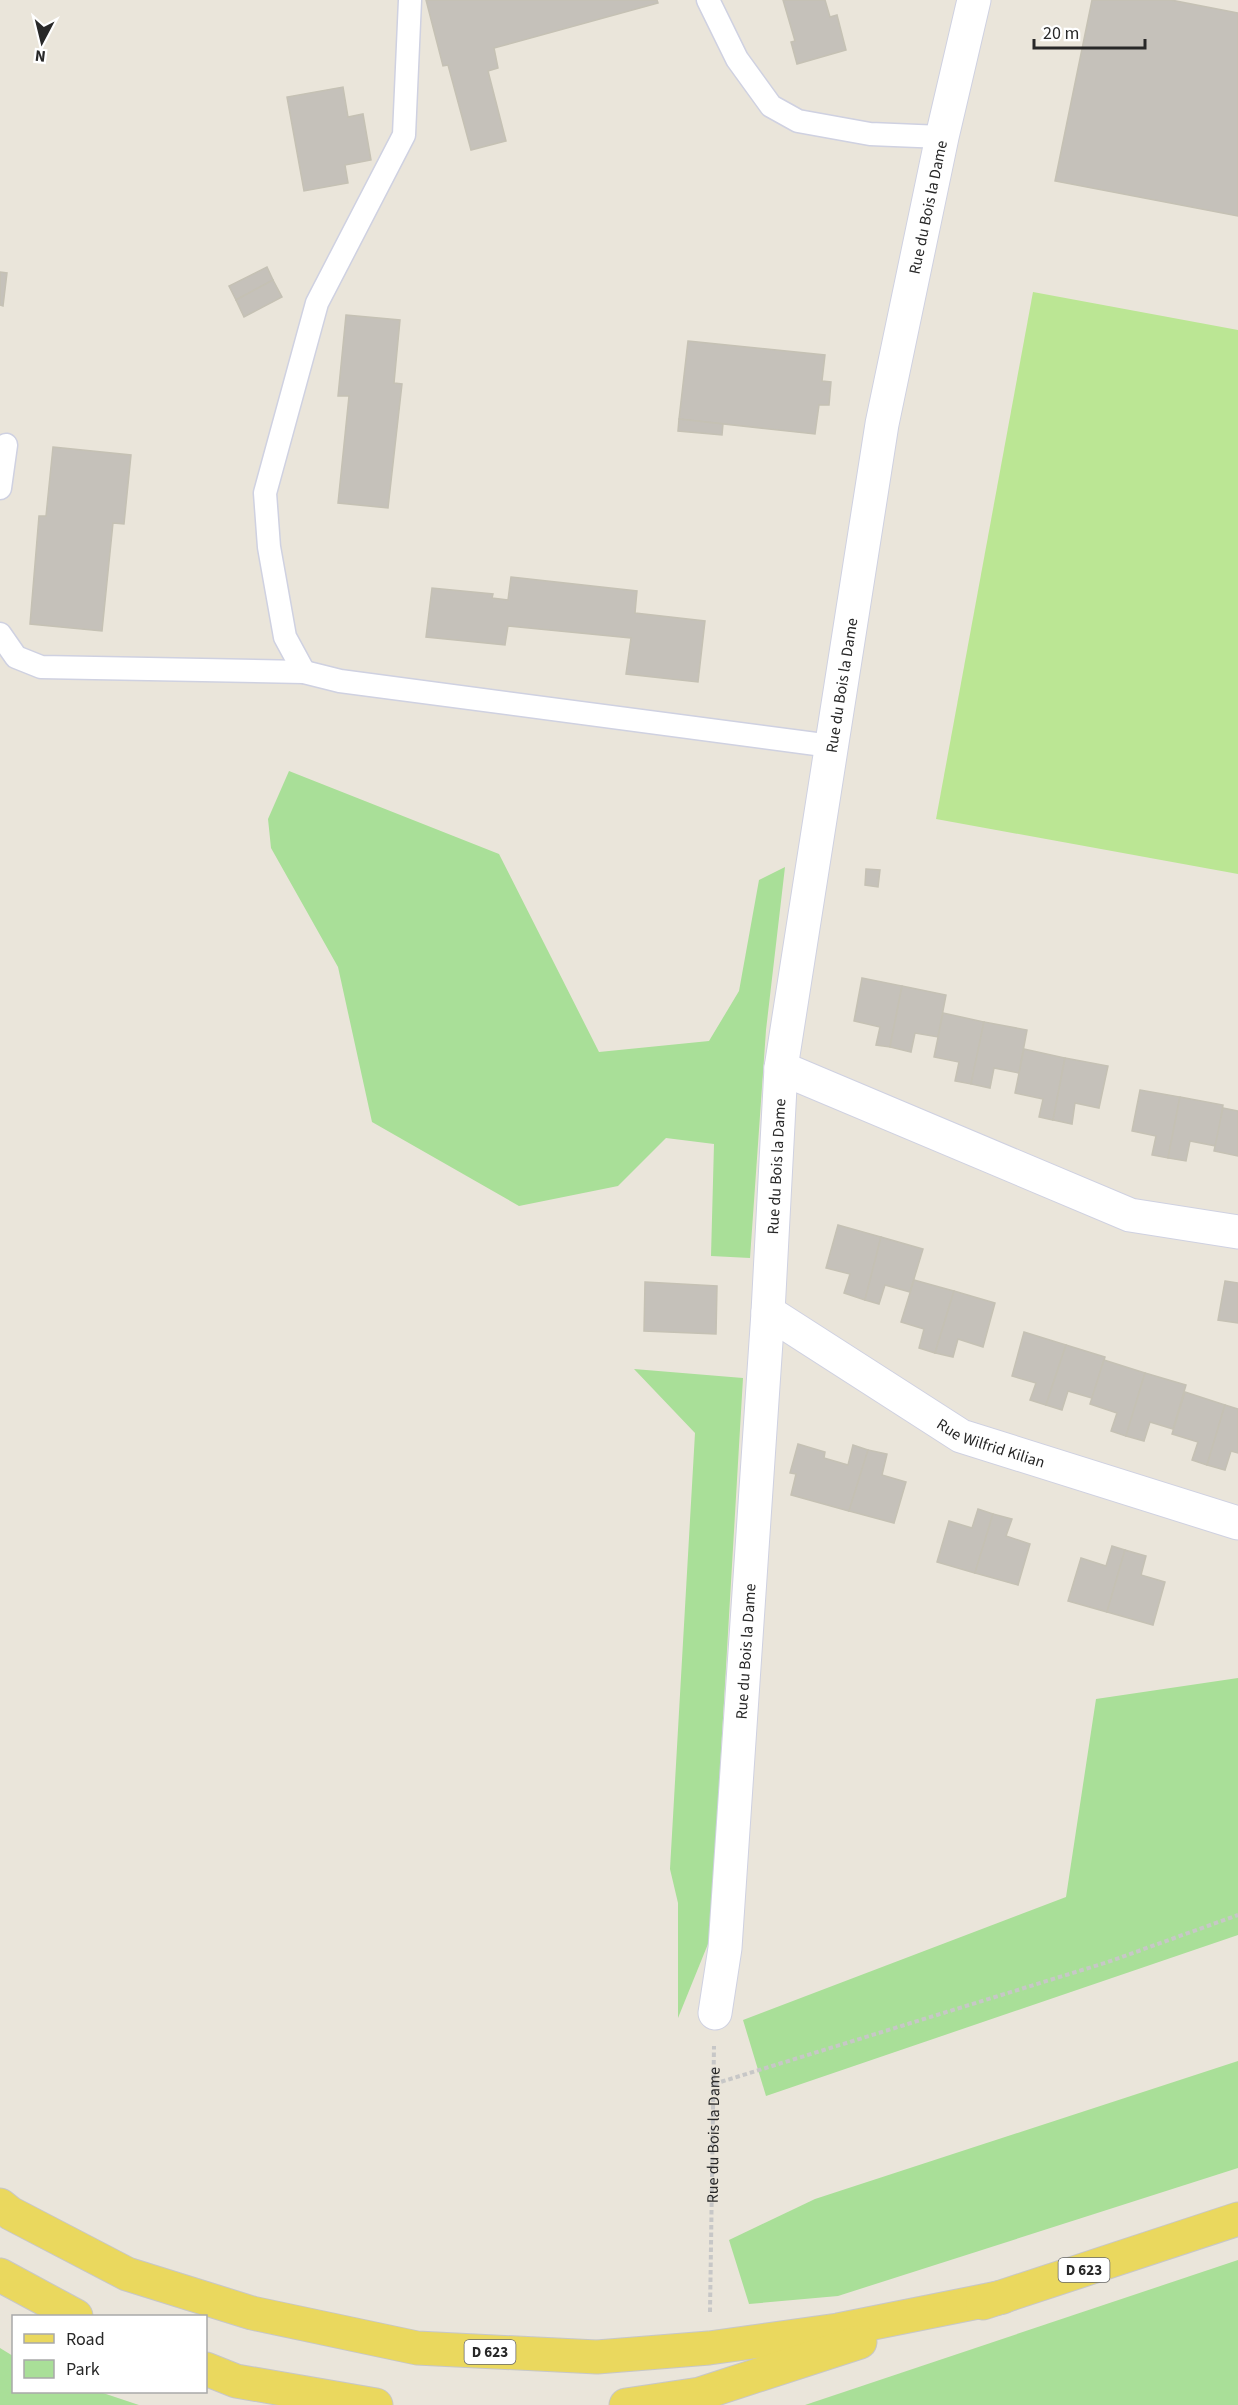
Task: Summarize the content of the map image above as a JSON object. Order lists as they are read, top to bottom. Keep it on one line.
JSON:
{"streets":{"main road":["D 623"],"street":["Rue du Bois la Dame","Rue Wilfrid Kilian"]},"crossings":[["Rue du Bois la Dame","Rue Wilfrid Kilian"],["Rue du Bois la Dame","D 623"]],"legend":["Road","Park"],"scale_bar":"20 m","north":"bottom"}
